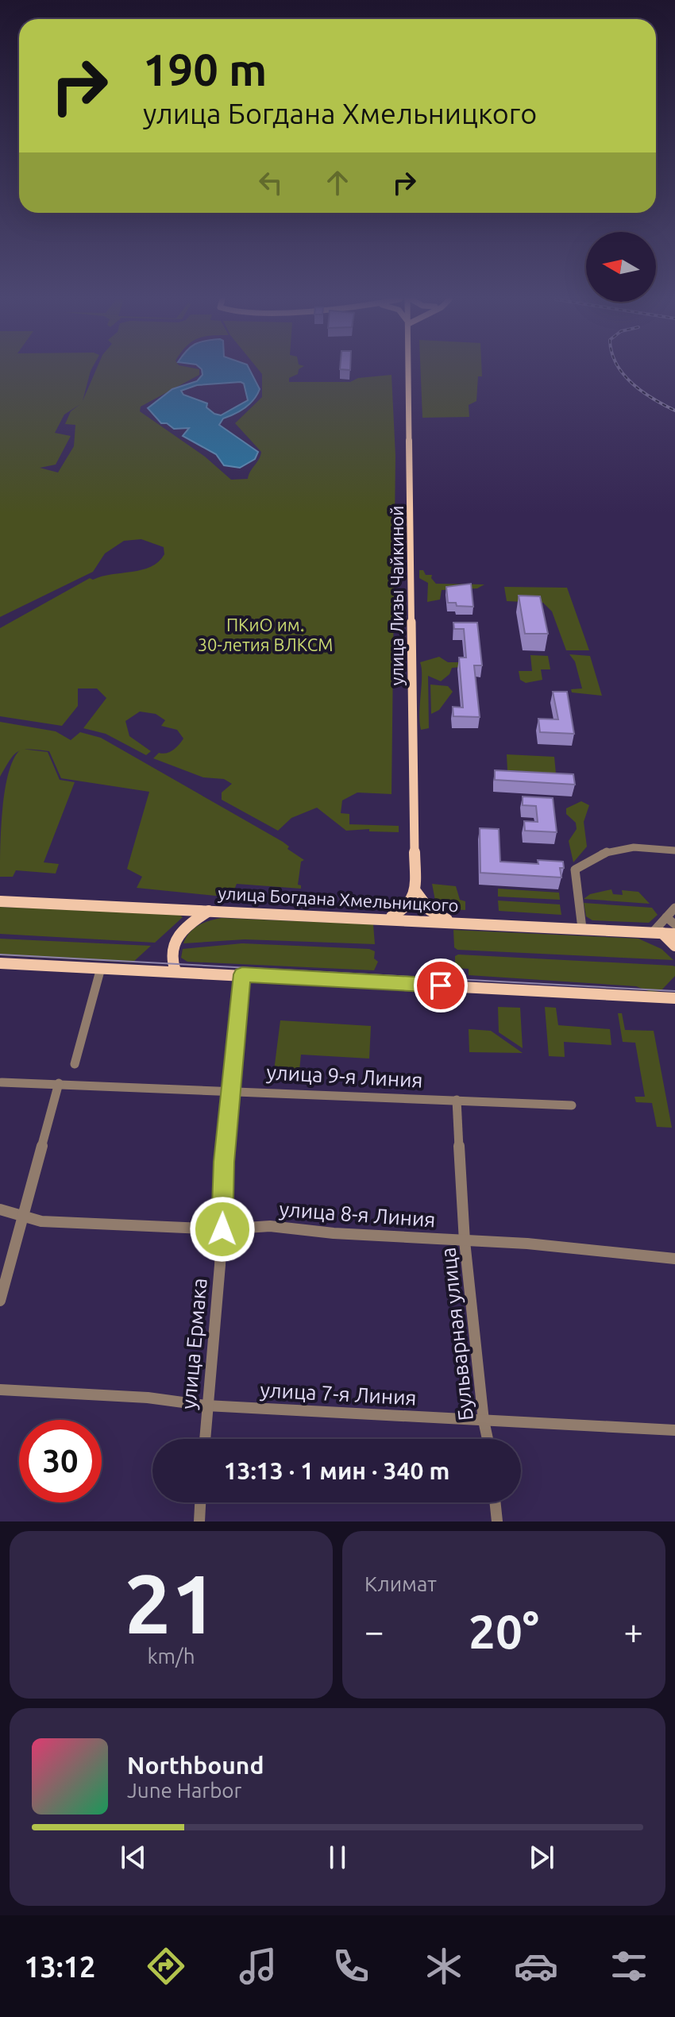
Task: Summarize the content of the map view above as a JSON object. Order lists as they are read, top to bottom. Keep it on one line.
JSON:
{"streets":{"main road":["улица Лизы Чайкиной","улица Богдана Хмельницкого"],"street":["улица 9-я Линия","улица 8-я Линия","Бульварная улица","улица Ермака","улица 7-я Линия"]},"crossings":[["улица 9-я Линия","Бульварная улица"],["улица 9-я Линия","улица Ермака"],["улица 8-я Линия","Бульварная улица"],["улица 8-я Линия","улица Ермака"],["Бульварная улица","улица 7-я Линия"],["улица Ермака","улица 7-я Линия"]],"parks":["ПКиО им. 30-летия ВЛКСМ"],"north":"left","page":{"turn":["190 m","улица Богдана Хмельницкого"],"limit":"30","trip":"13:13 · 1 мин · 340 m","tile":[["21","km/h"],"Климат"],"heat":["−","20°","+"],"song":["Northbound","June Harbor"],"tabs":"13:12"}}
